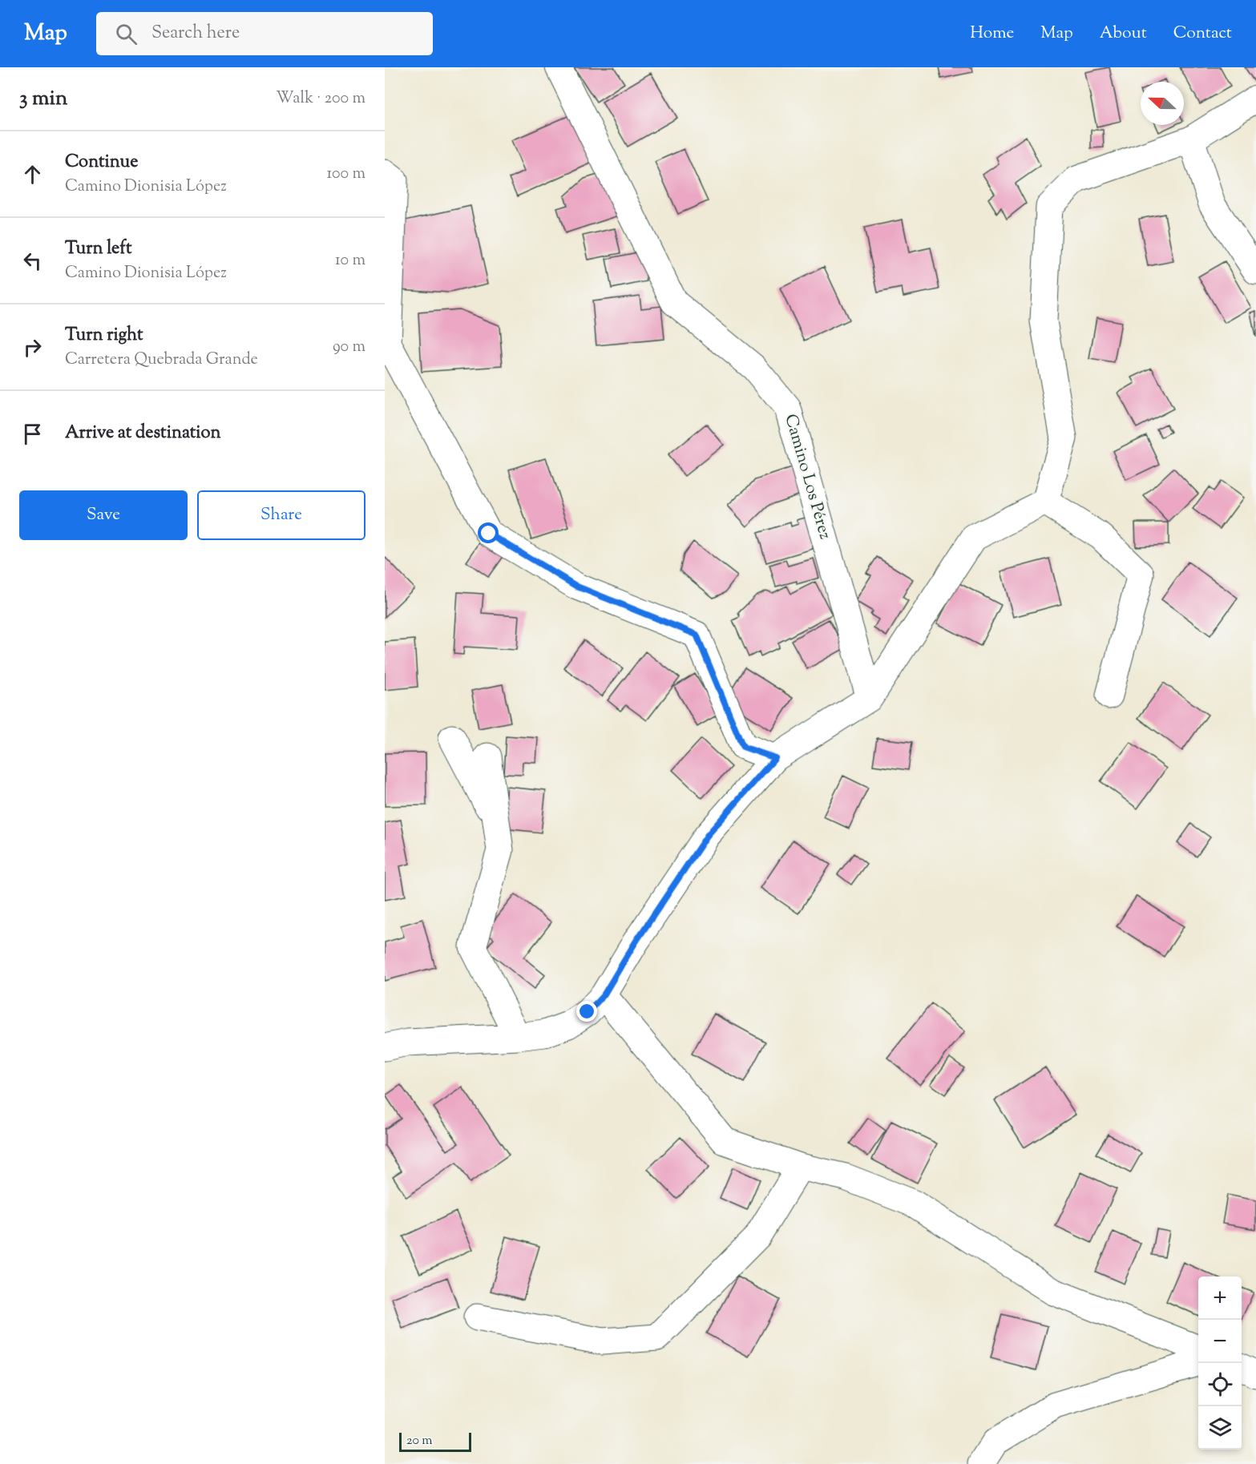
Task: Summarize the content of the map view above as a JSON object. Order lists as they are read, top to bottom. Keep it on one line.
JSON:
{"streets":{"street":["Camino Los Pérez"]},"scale_bar":"20 m","north":"left","page":{"header":"Map","search":"Search here","nav":["Home","Map","About","Contact"],"heading":["3 min","Walk · 200 m"],"list":[["Continue","Camino Dionisia López","100 m"],["Turn left","Camino Dionisia López","10 m"],["Turn right","Carretera Quebrada Grande","90 m"],"Arrive at destination"],"buttons":["Save","Share"],"map_buttons":["+","−"],"scale":"20 m"}}
